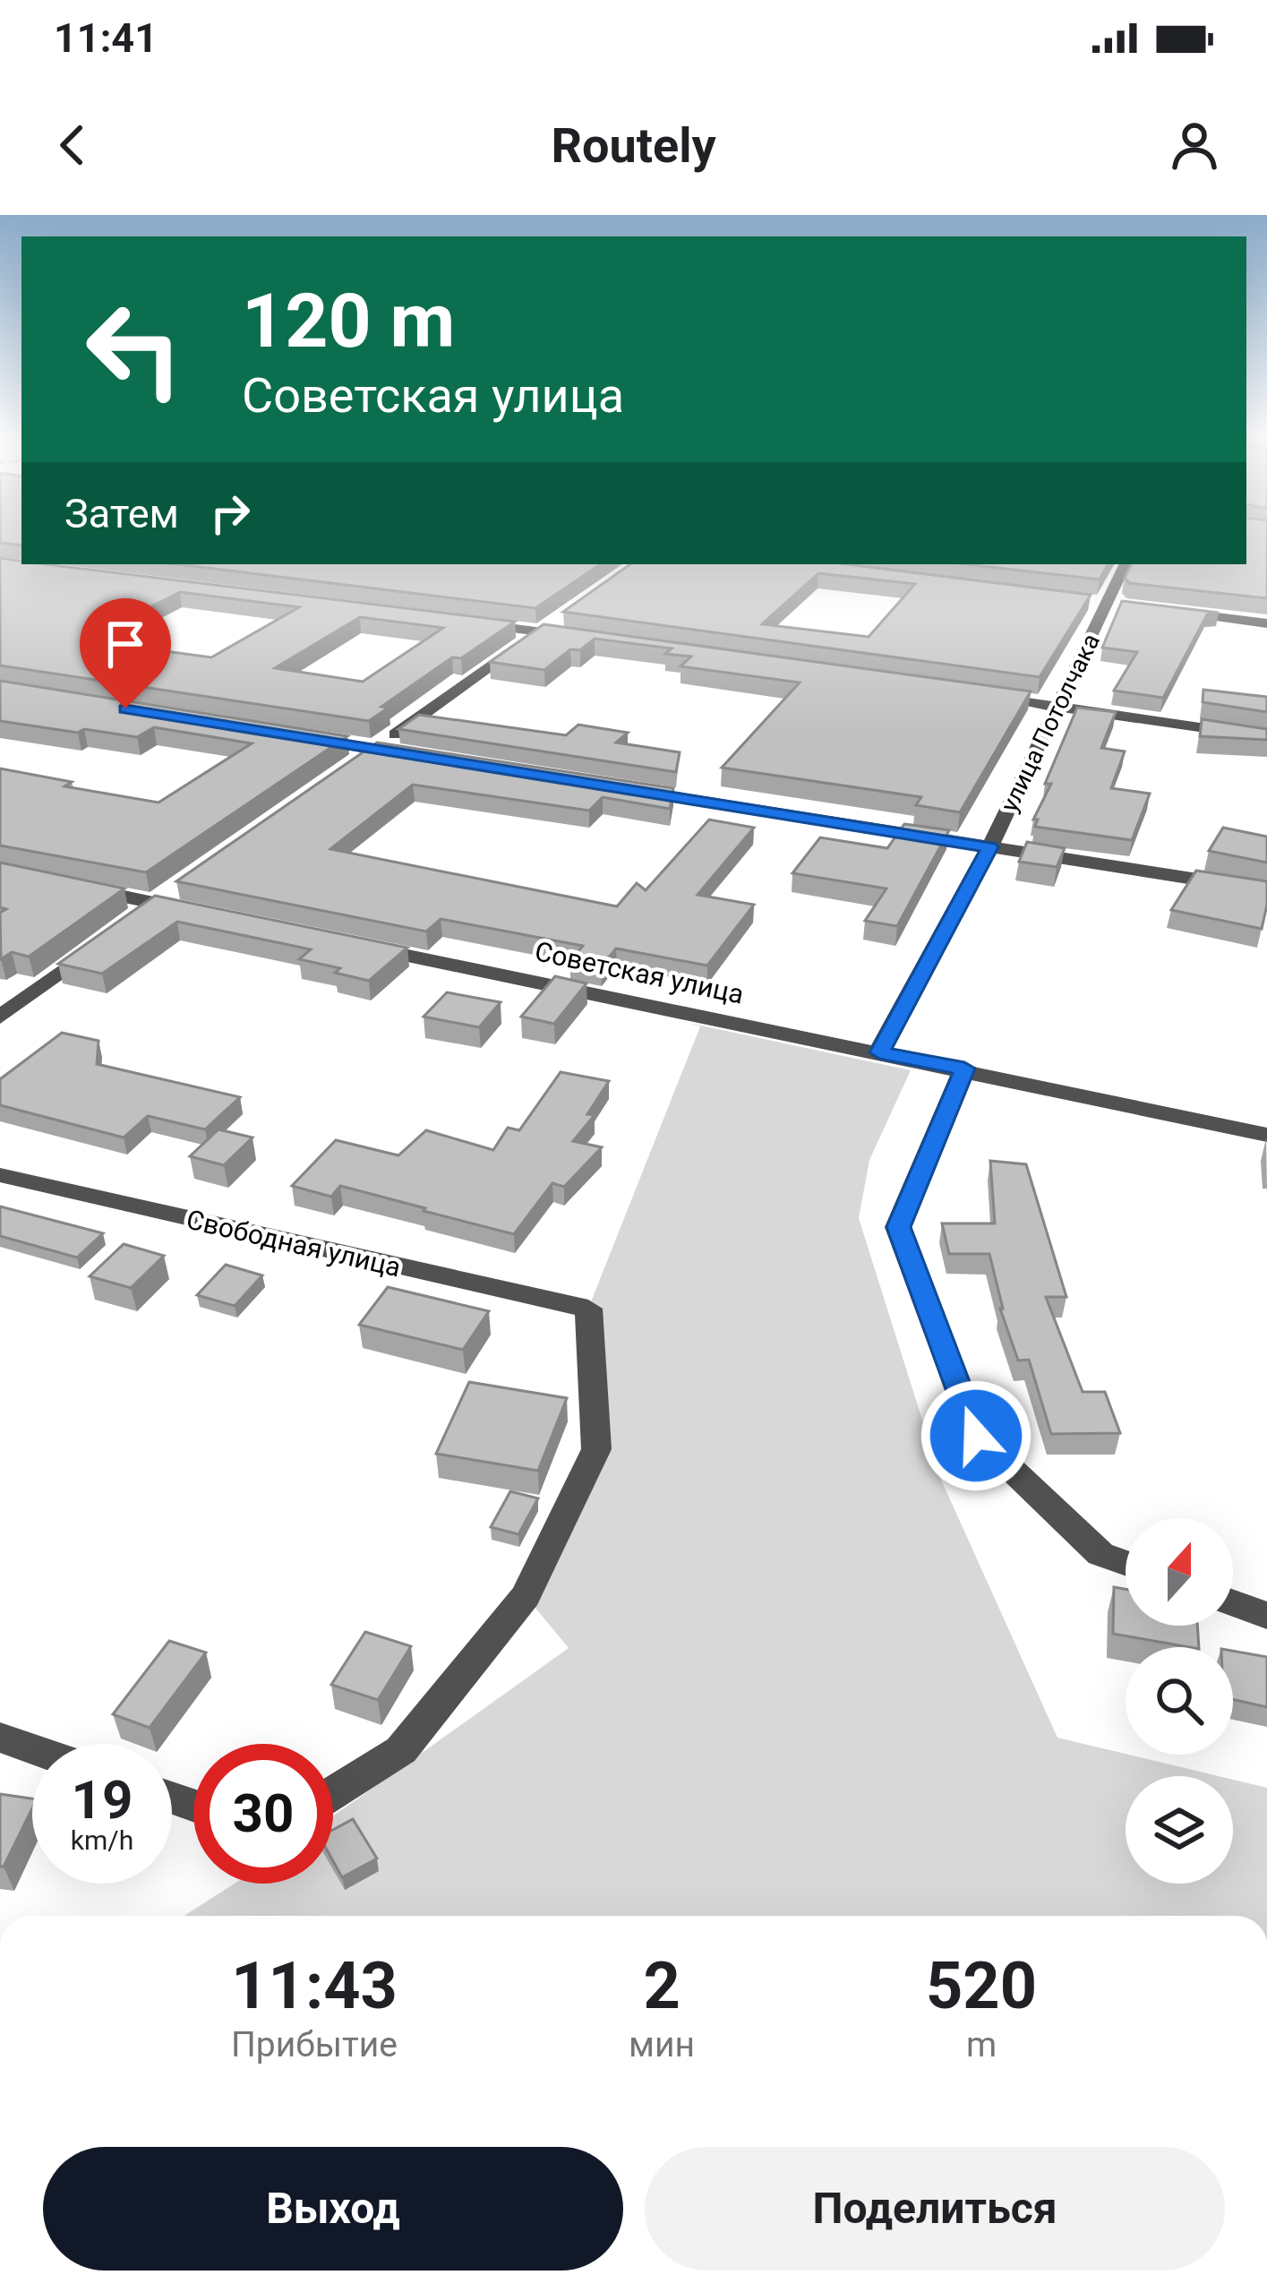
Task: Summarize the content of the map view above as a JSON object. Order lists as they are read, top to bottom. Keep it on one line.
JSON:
{"streets":{"street":["улица Потолчака","Советская улица","Свободная улица"]},"crossings":[["улица Потолчака","Советская улица"]],"north":"top","page":{"status":"11:41","header":"Routely","turn":["120 m","Советская улица"],"then":"Затем","speed":"19 km/h","limit":"30","eta":["11:43","Прибытие","2","мин","520","m"],"buttons":["Выход","Поделиться"]}}
